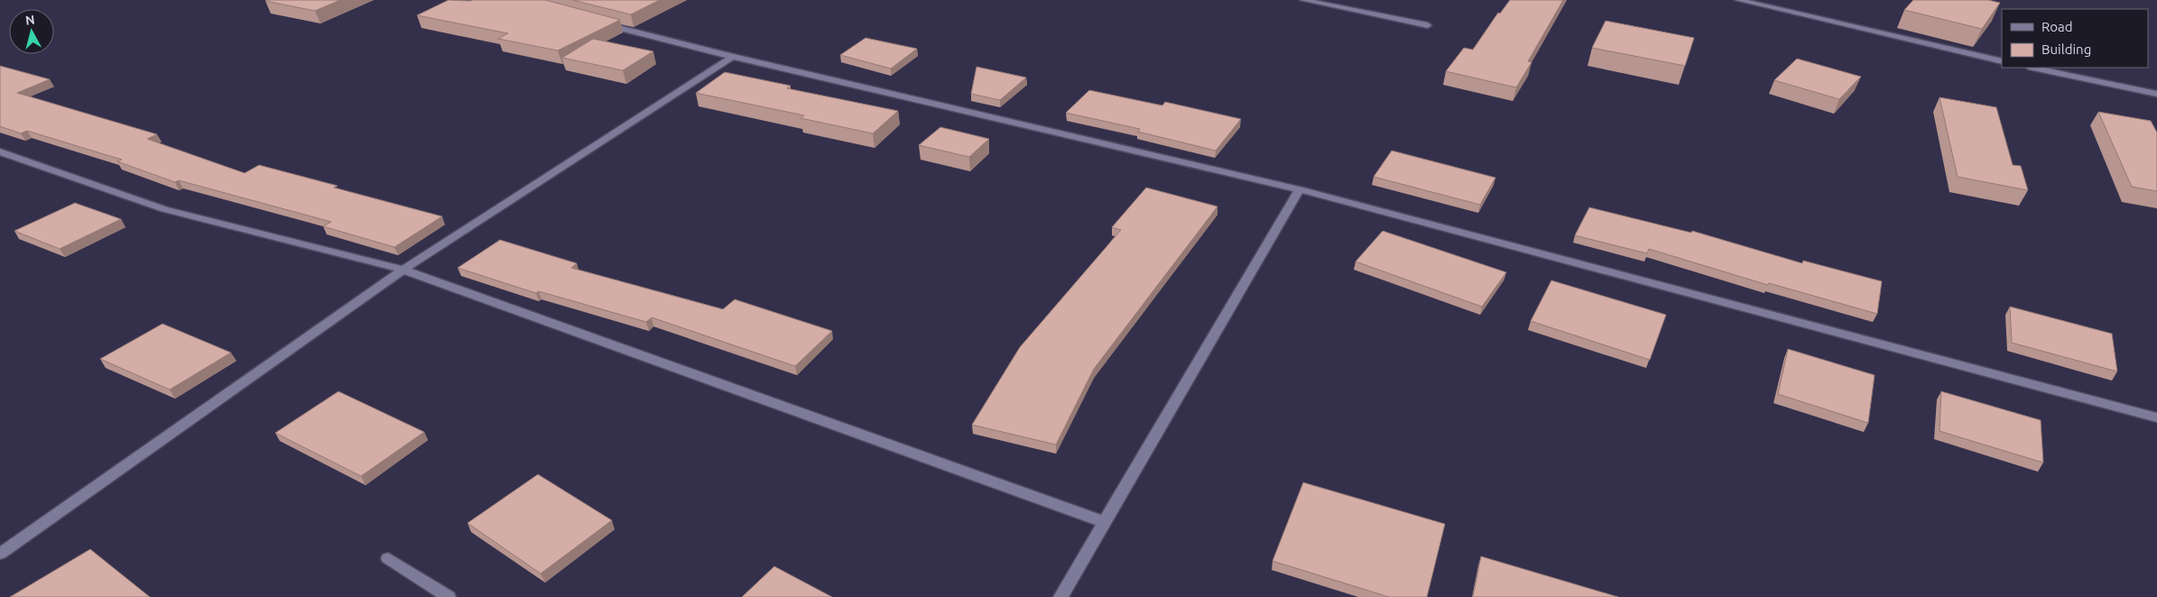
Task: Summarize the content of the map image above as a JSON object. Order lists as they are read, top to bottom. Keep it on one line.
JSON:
{"legend":["Road","Building"],"north":"top"}
